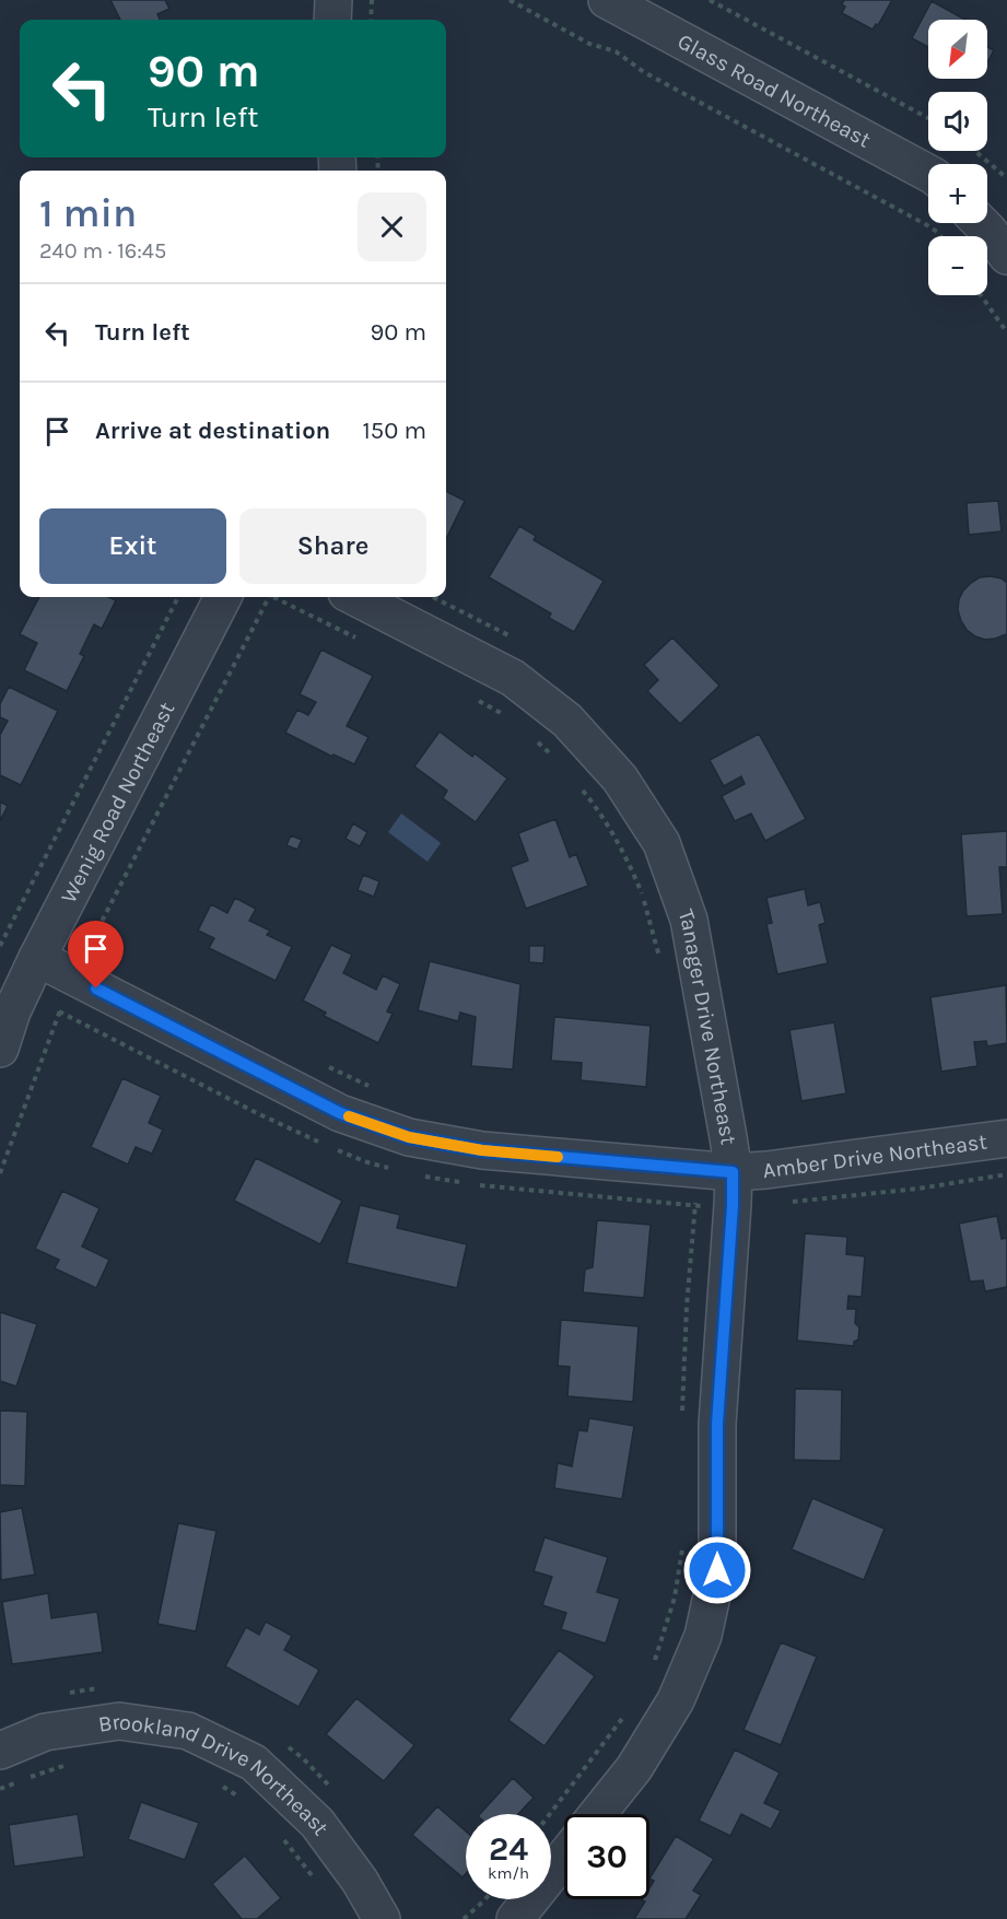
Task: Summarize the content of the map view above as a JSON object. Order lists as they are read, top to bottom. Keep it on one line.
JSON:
{"streets":{"street":["Glass Road Northeast","Wenig Road Northeast","Tanager Drive Northeast","Amber Drive Northeast","Brookland Drive Northeast"]},"crossings":[["Wenig Road Northeast","Amber Drive Northeast"],["Tanager Drive Northeast","Amber Drive Northeast"]],"north":"bottom left","page":{"map_buttons":["+","−"],"turn":["90 m","Turn left"],"heading":["1 min","240 m · 16:45"],"list":[{"name":"Turn left","value":"90 m"},{"name":"Arrive at destination","value":"150 m"}],"buttons":["Exit","Share"],"speed":"24 km/h","limit":"30"}}
